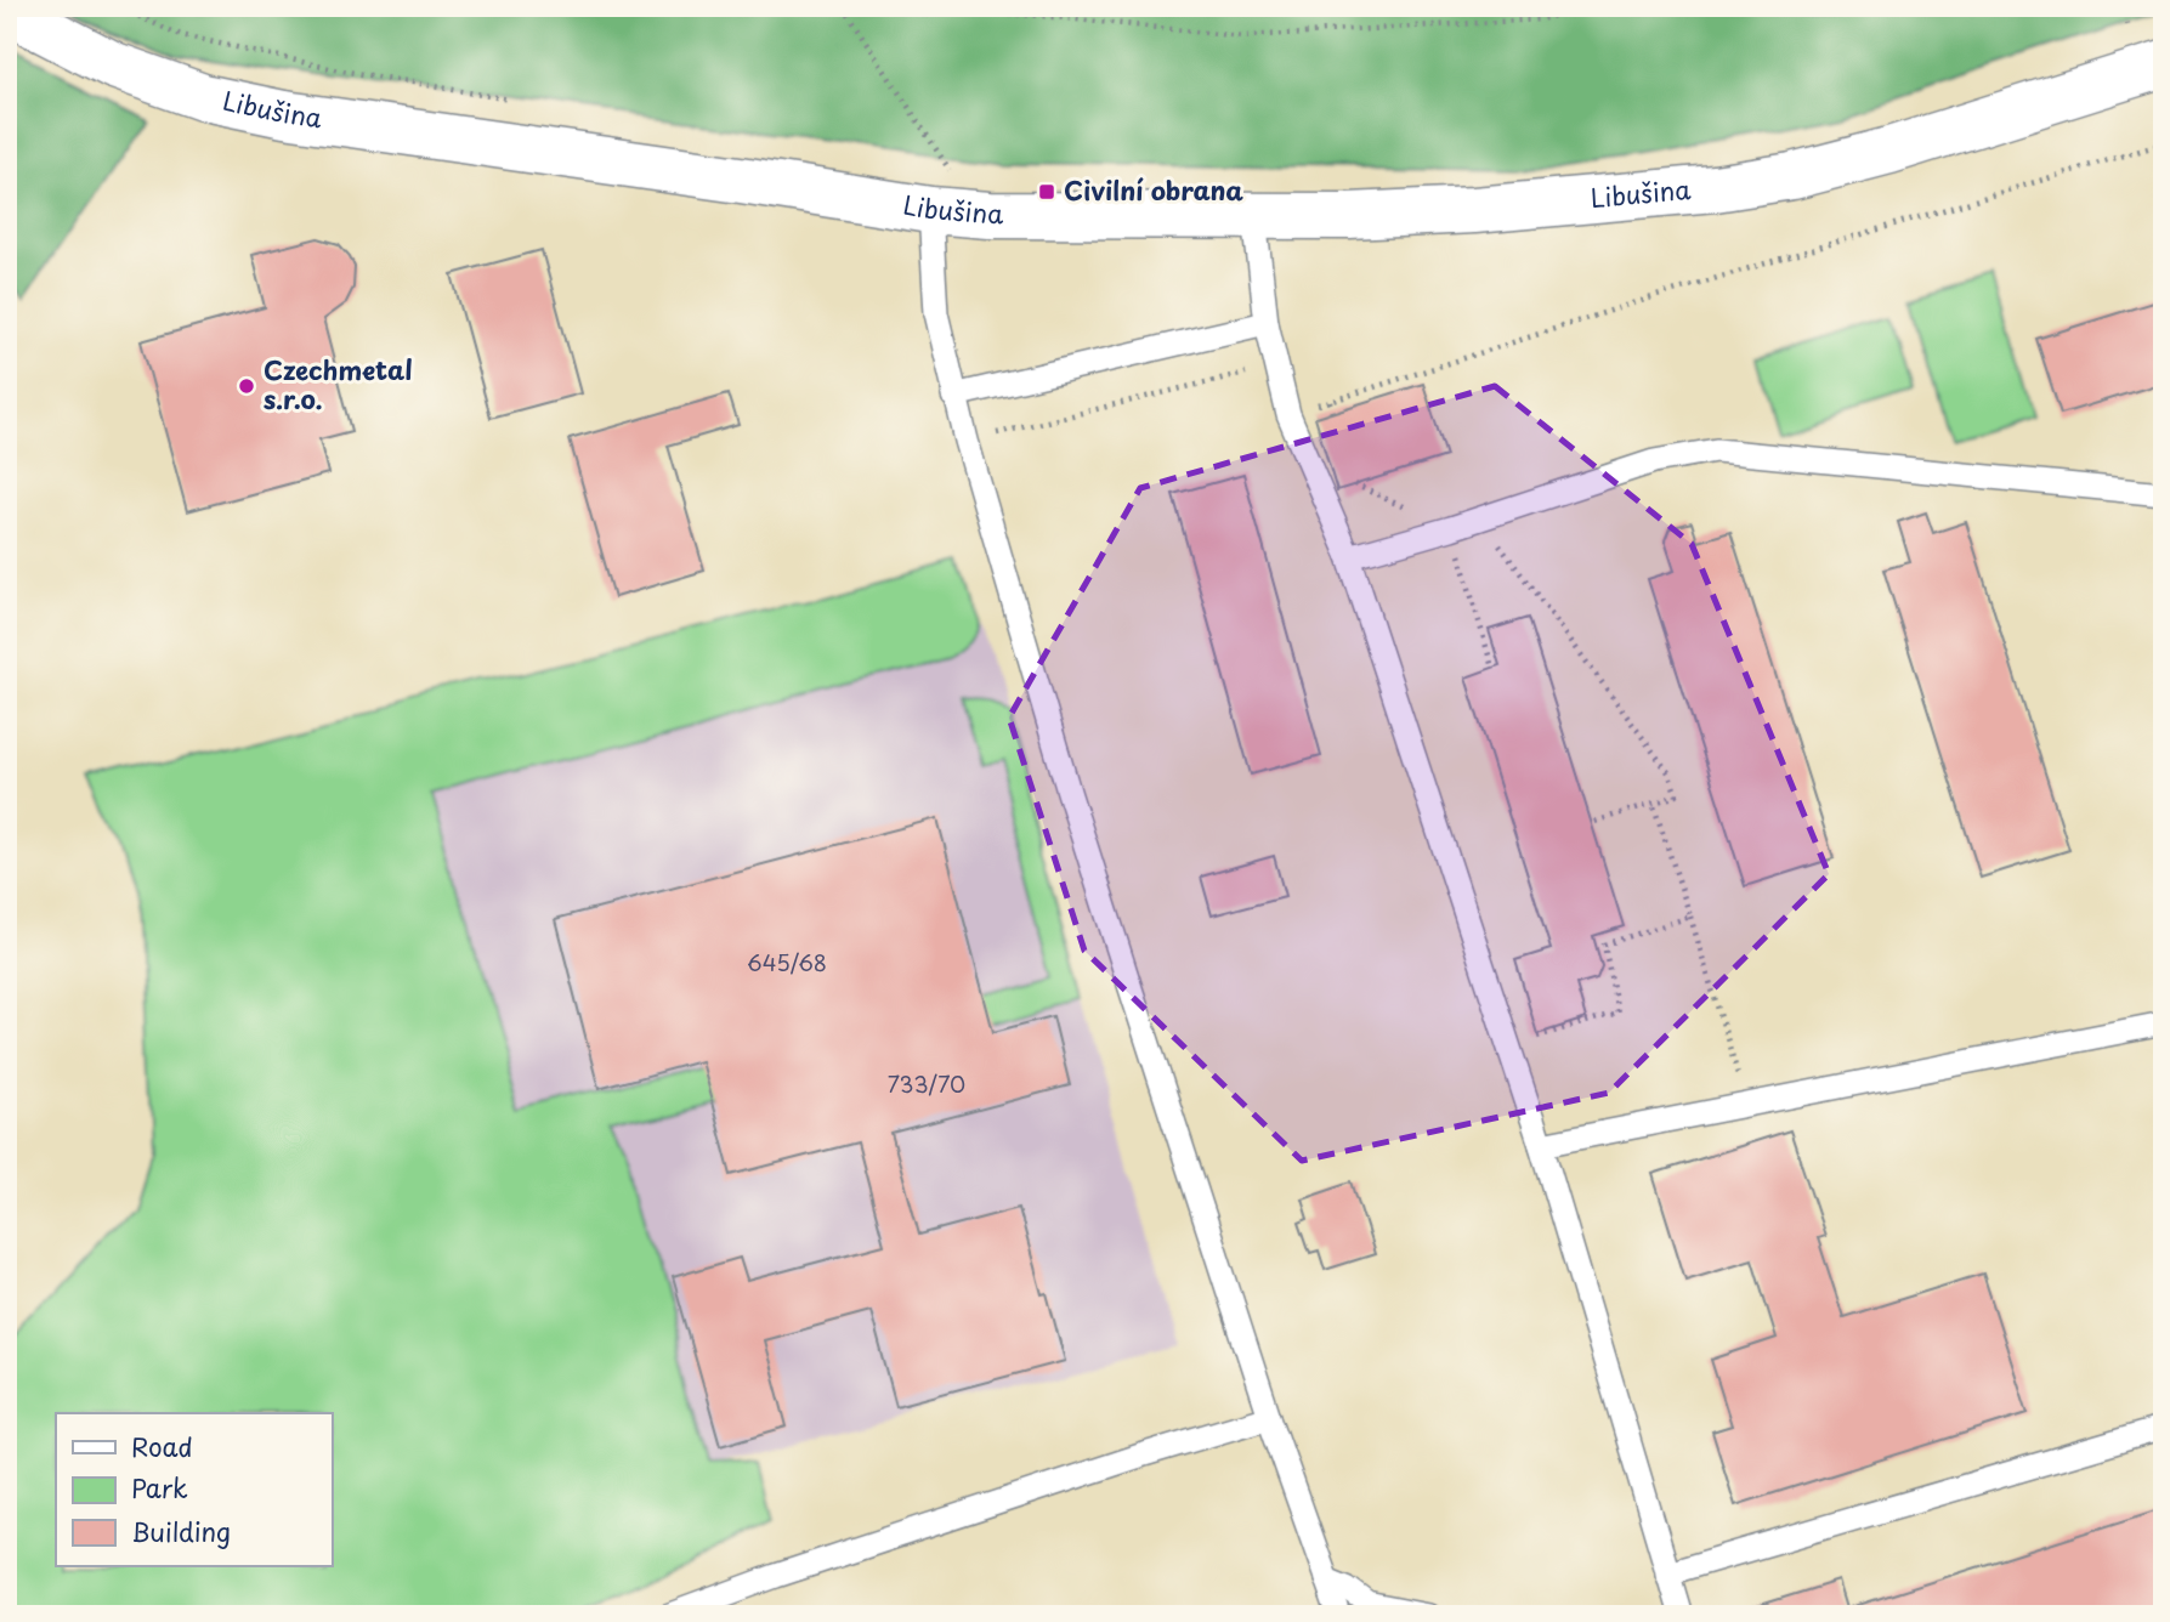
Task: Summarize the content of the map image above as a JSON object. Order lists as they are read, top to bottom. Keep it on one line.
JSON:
{"streets":{"street":["Libušina"]},"places":{"transit":["Civilní obrana"],"other":["Czechmetal s.r.o."]},"house_numbers":["645/68","733/70"],"legend":["Road","Park","Building"]}
